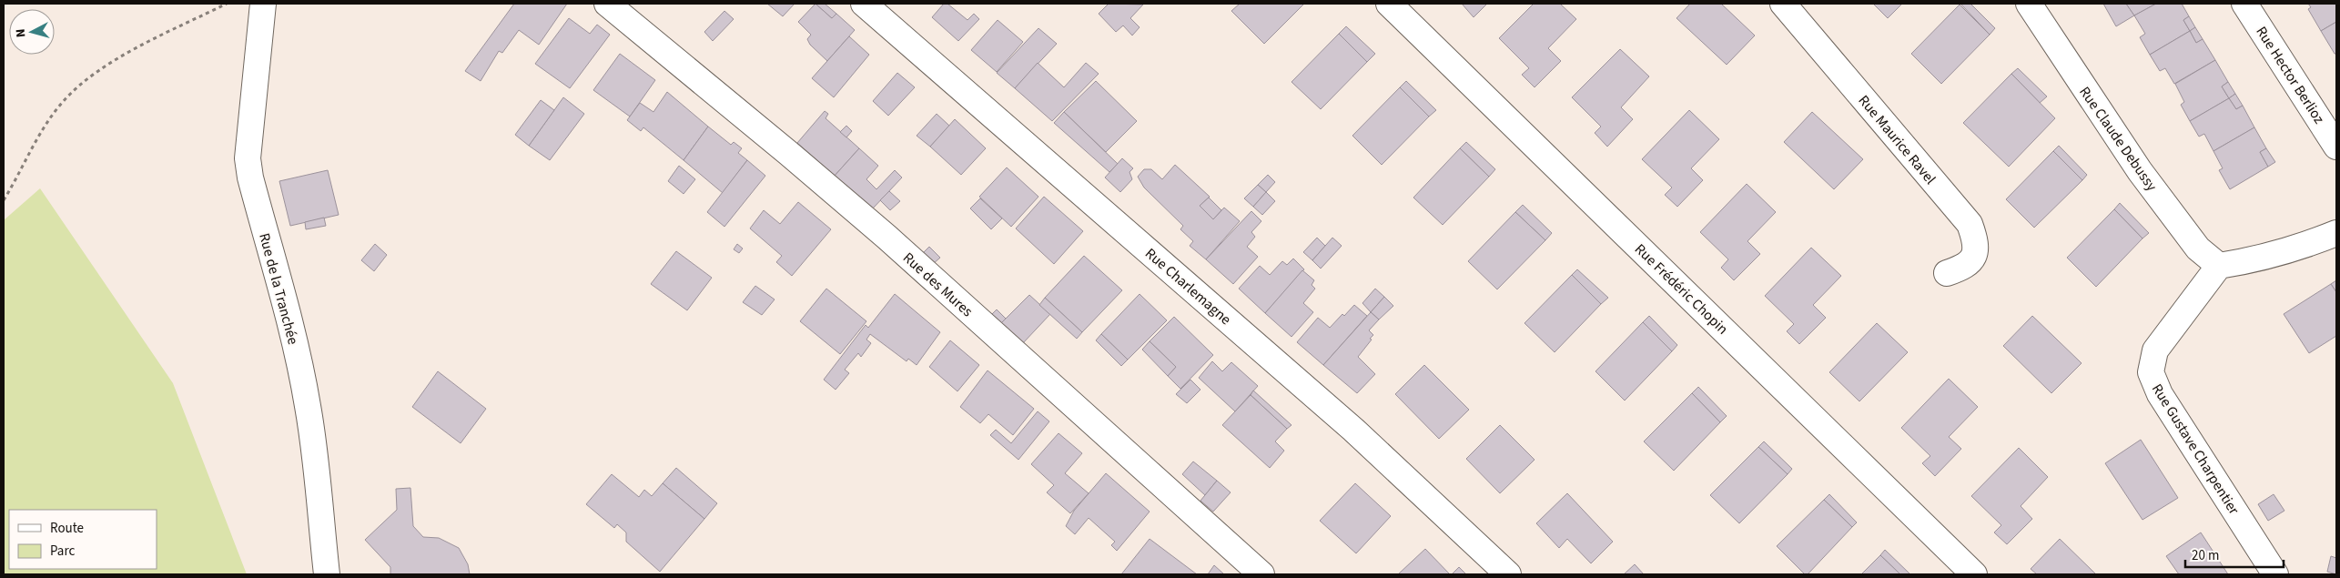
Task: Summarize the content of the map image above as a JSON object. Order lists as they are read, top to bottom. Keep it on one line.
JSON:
{"streets":{"street":["Rue Hector Berlioz","Rue Claude Debussy","Rue Maurice Ravel","Rue des Mures","Rue Charlemagne","Rue de la Tranchée","Rue Frédéric Chopin","Rue Gustave Charpentier"]},"crossings":[["Rue Claude Debussy","Rue Gustave Charpentier"]],"legend":["Route","Parc"],"scale_bar":"20 m","north":"left"}
